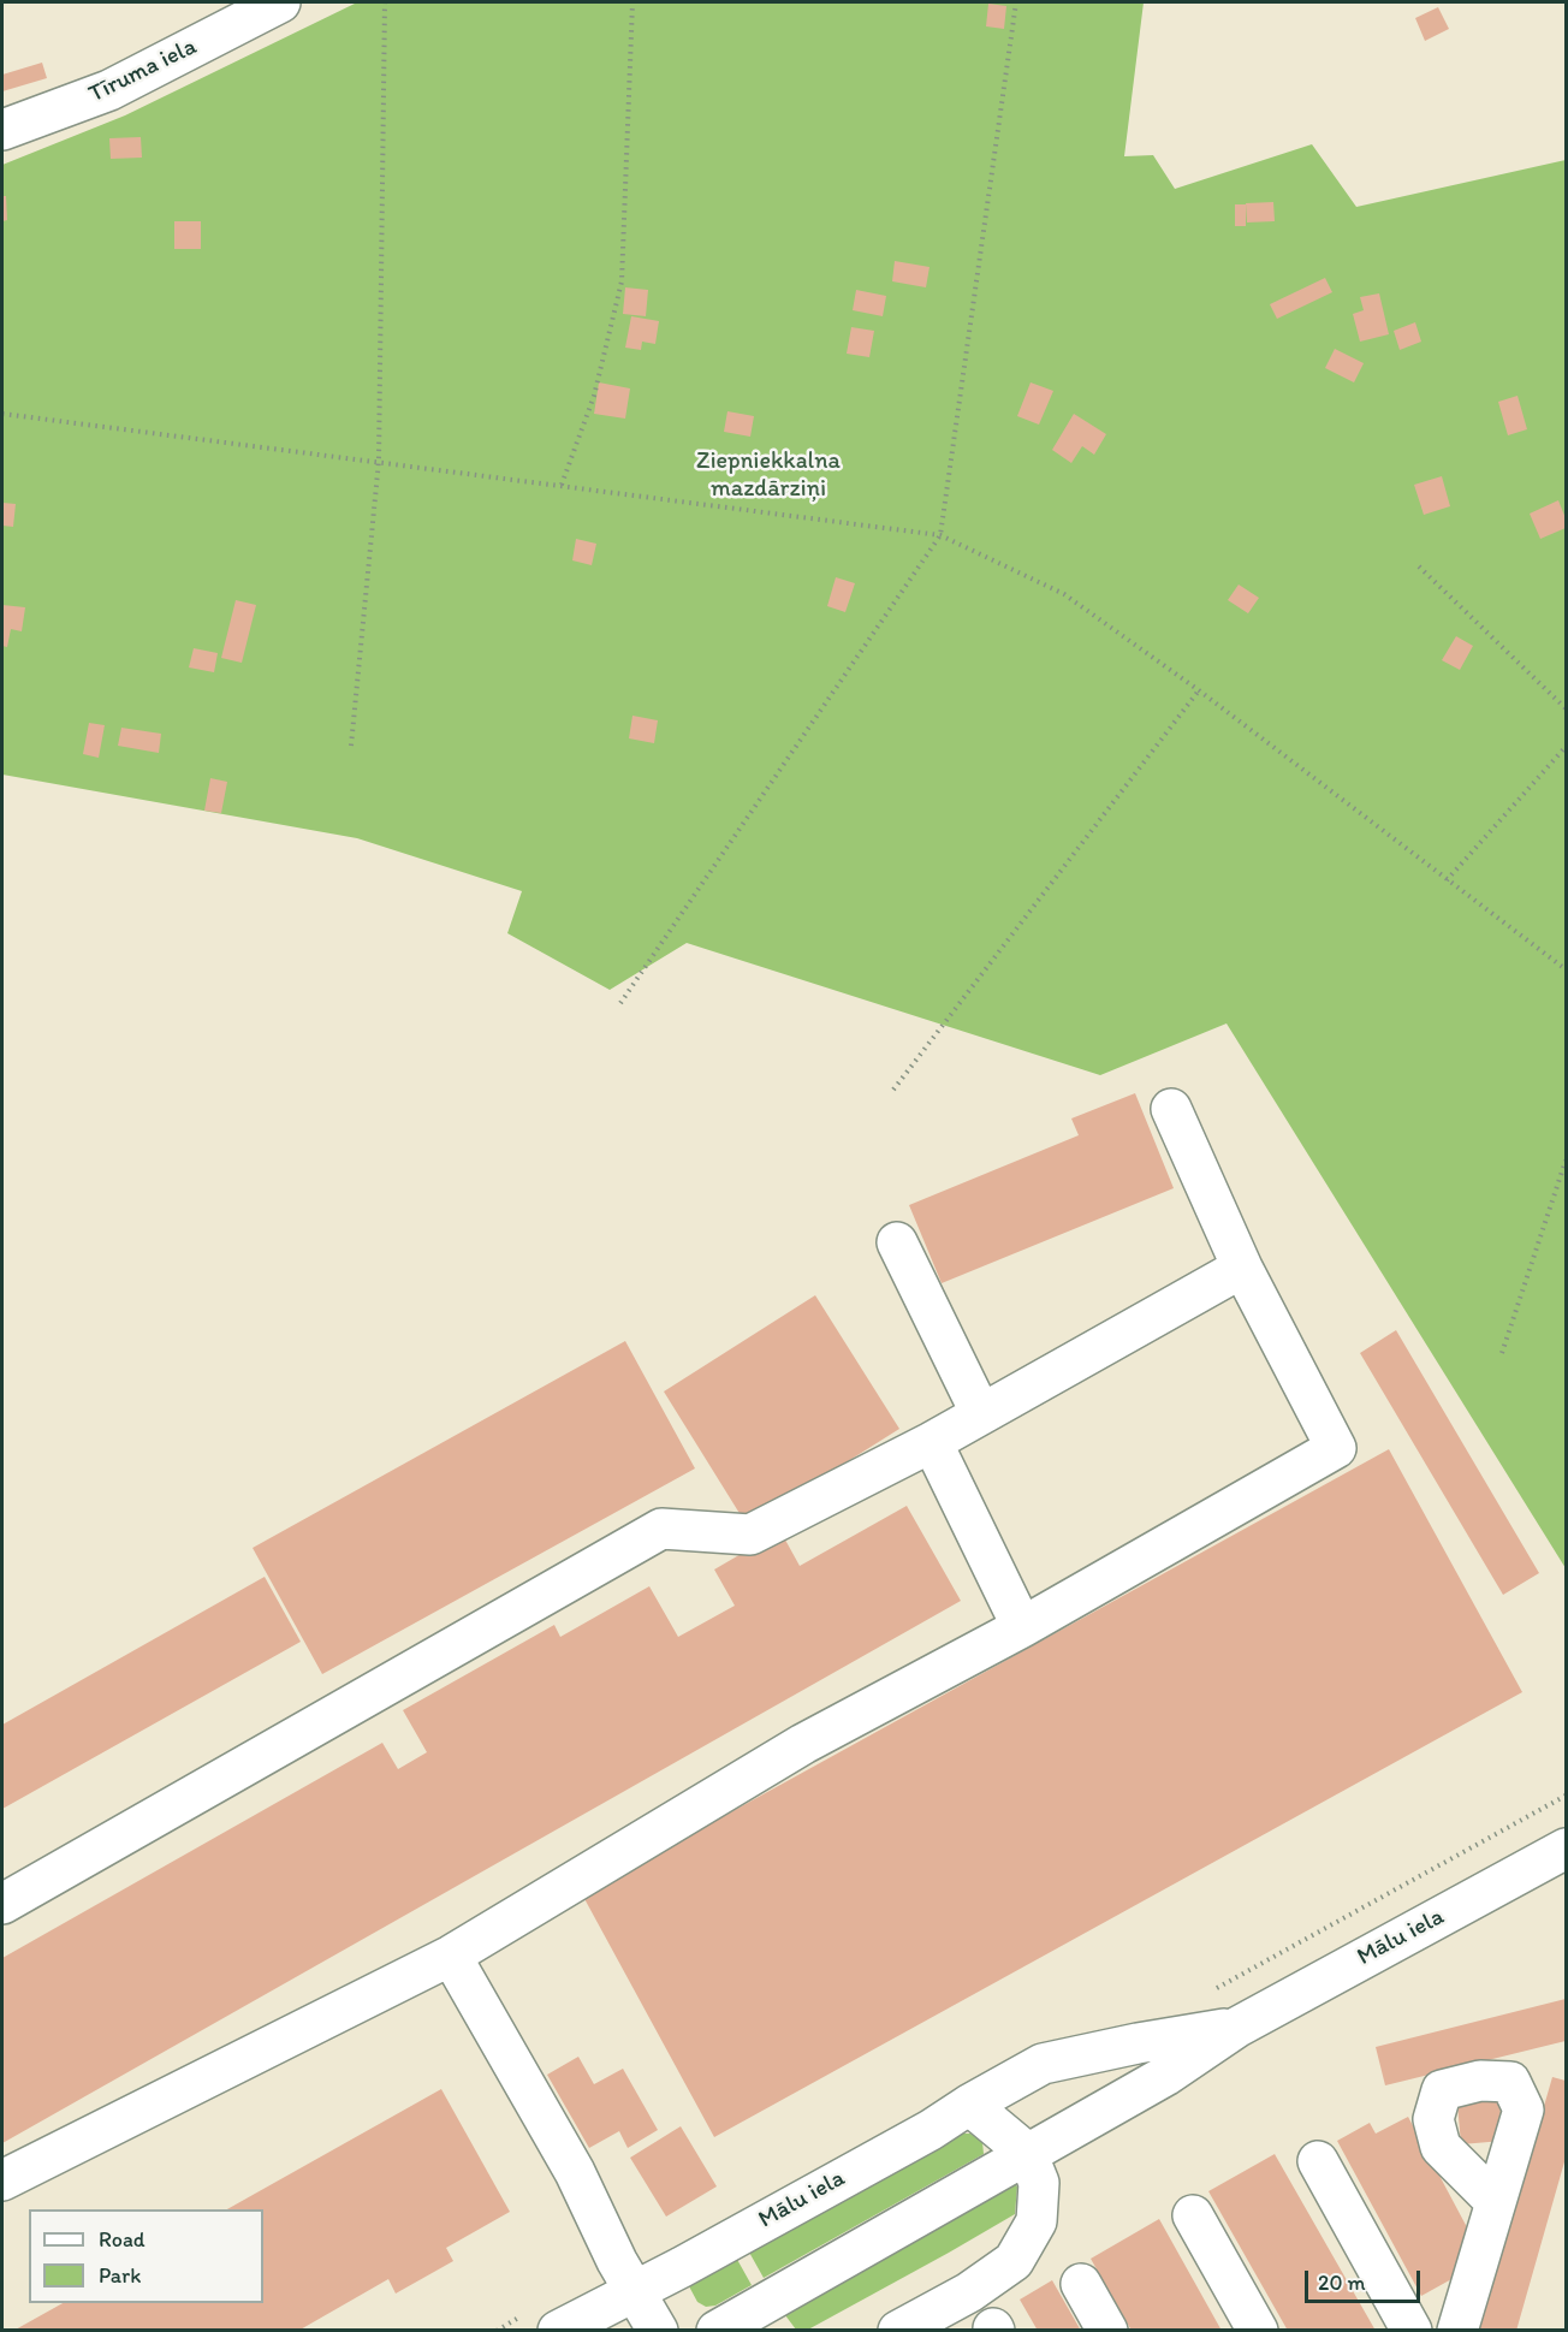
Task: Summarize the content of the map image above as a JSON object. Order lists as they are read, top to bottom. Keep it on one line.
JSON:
{"streets":{"street":["Tīruma iela","Mālu iela"]},"parks":["Ziepniekkalna mazdārziņi"],"legend":["Road","Park"],"scale_bar":"20 m"}
